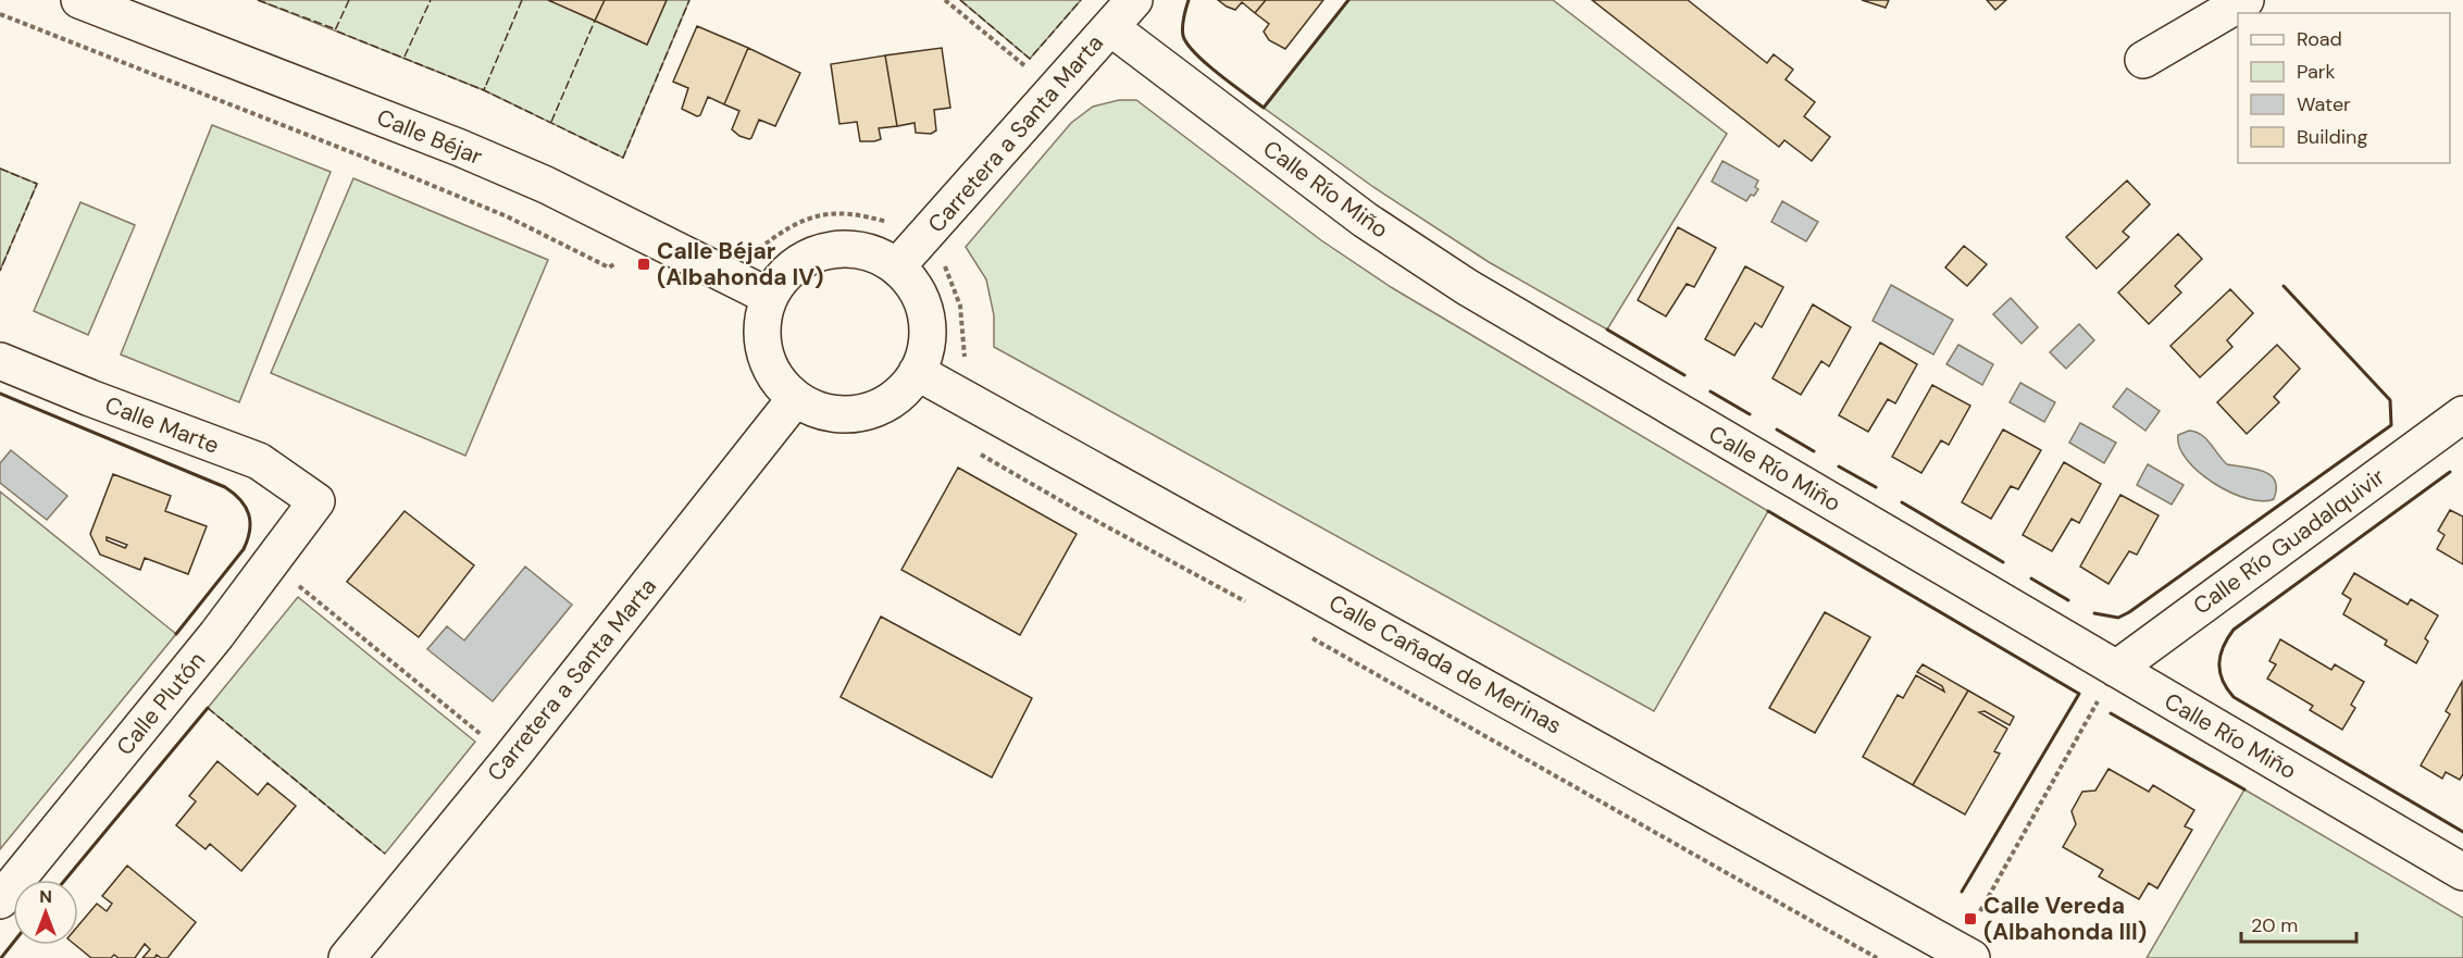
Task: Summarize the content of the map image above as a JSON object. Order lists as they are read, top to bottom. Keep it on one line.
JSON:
{"streets":{"street":["Carretera a Santa Marta","Calle Béjar","Calle Río Miño","Calle Marte","Calle Río Guadalquivir","Calle Cañada de Merinas","Calle Plutón"]},"crossings":[["Carretera a Santa Marta","Calle Béjar"],["Carretera a Santa Marta","Calle Río Miño"],["Carretera a Santa Marta","Calle Cañada de Merinas"],["Calle Béjar","Calle Cañada de Merinas"],["Calle Río Miño","Calle Río Guadalquivir"],["Calle Marte","Calle Plutón"]],"places":{"transit":["Calle Béjar (Albahonda IV)","Calle Vereda (Albahonda III)"]},"legend":["Road","Park","Water","Building"],"scale_bar":"20 m","north":"top"}
